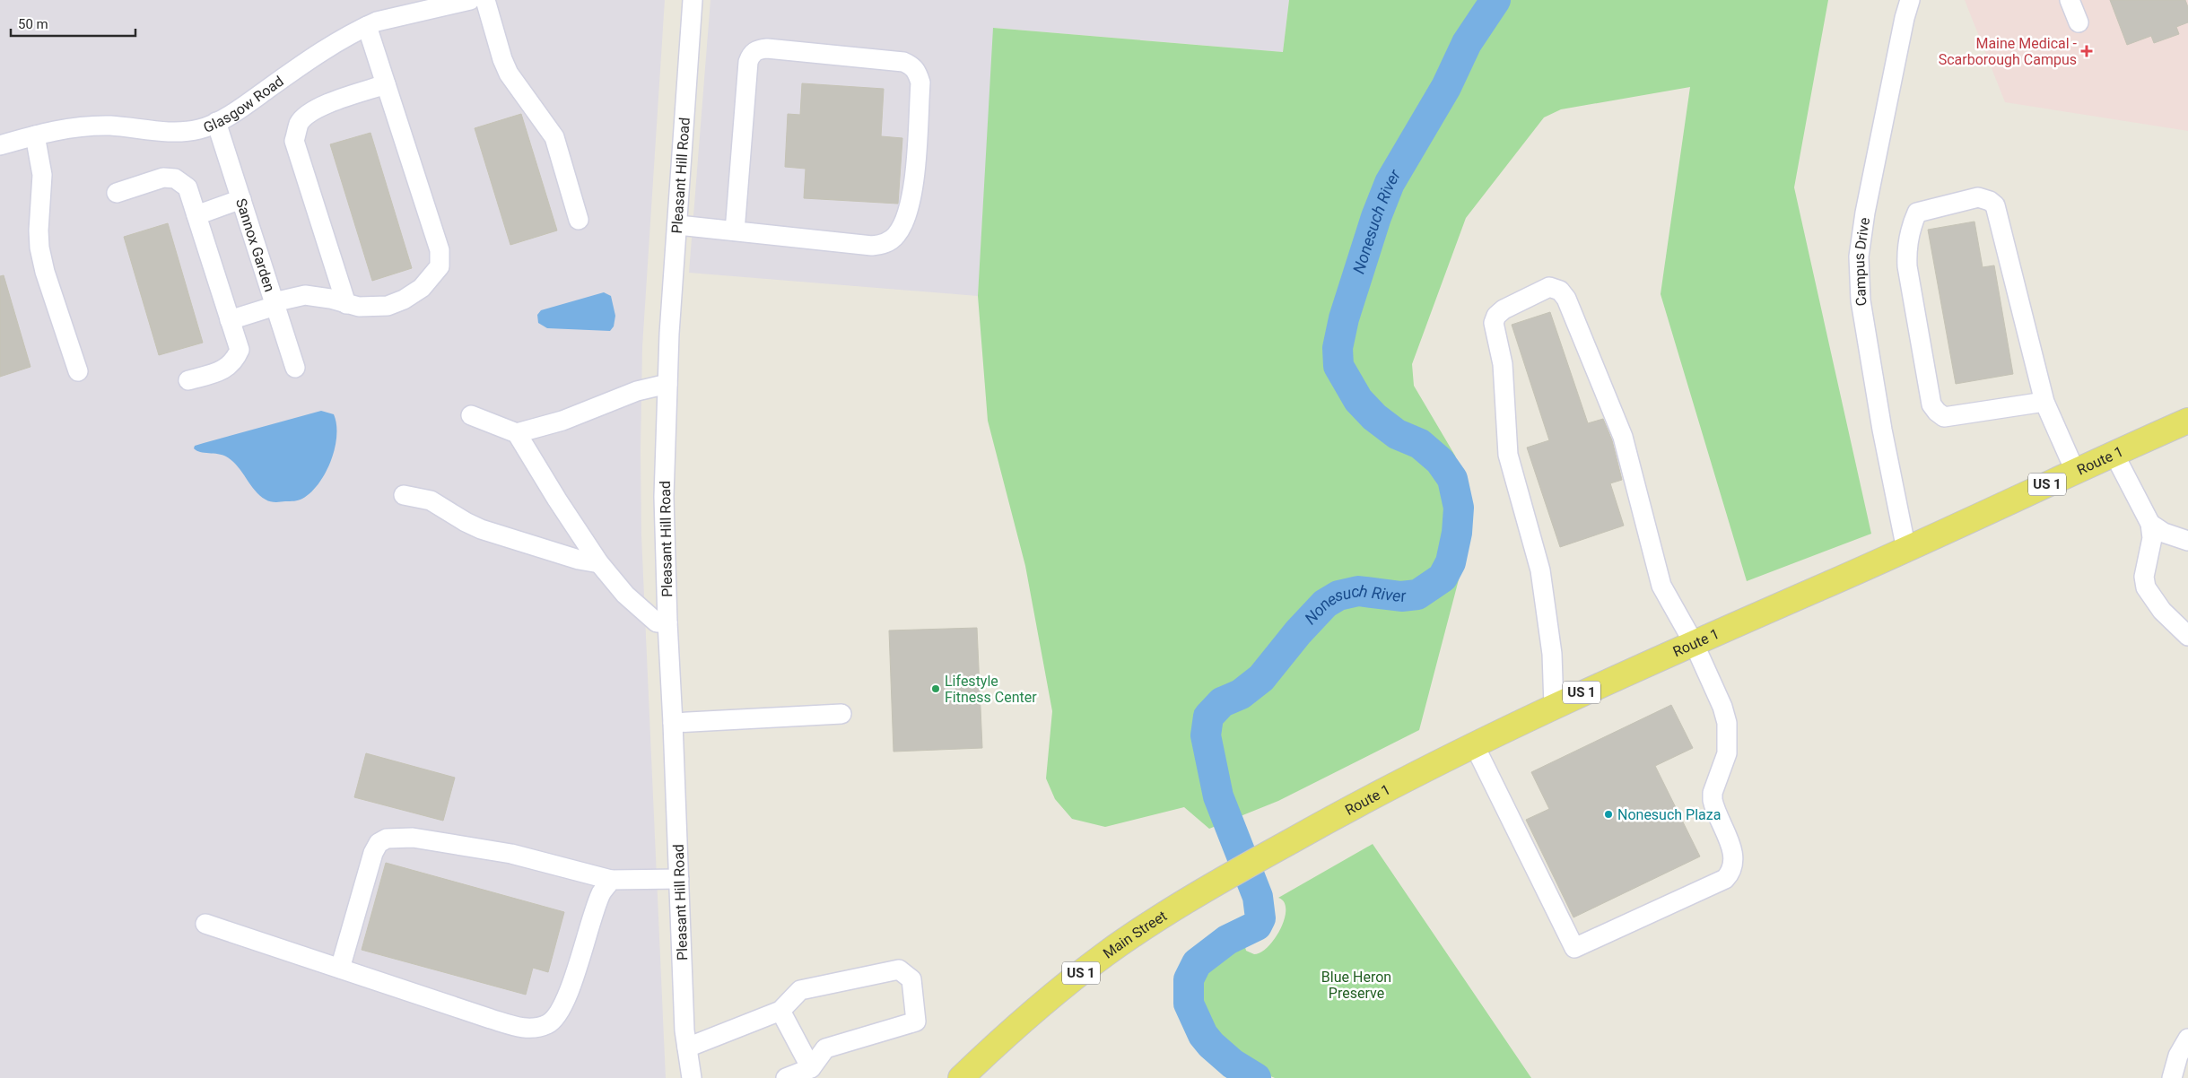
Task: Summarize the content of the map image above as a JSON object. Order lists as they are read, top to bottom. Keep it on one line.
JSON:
{"streets":{"main road":["Route 1","US 1","Main Street"],"street":["Glasgow Road","Pleasant Hill Road","Sannox Garden","Campus Drive"]},"crossings":[["Glasgow Road","Sannox Garden"],["Campus Drive","Route 1"],["Route 1","Main Street"]],"water":["Nonesuch River"],"parks":["Blue Heron Preserve"],"places":{"health":["Maine Medical - Scarborough Campus"],"other":["Lifestyle Fitness Center","Nonesuch Plaza"]},"scale_bar":"50 m"}
